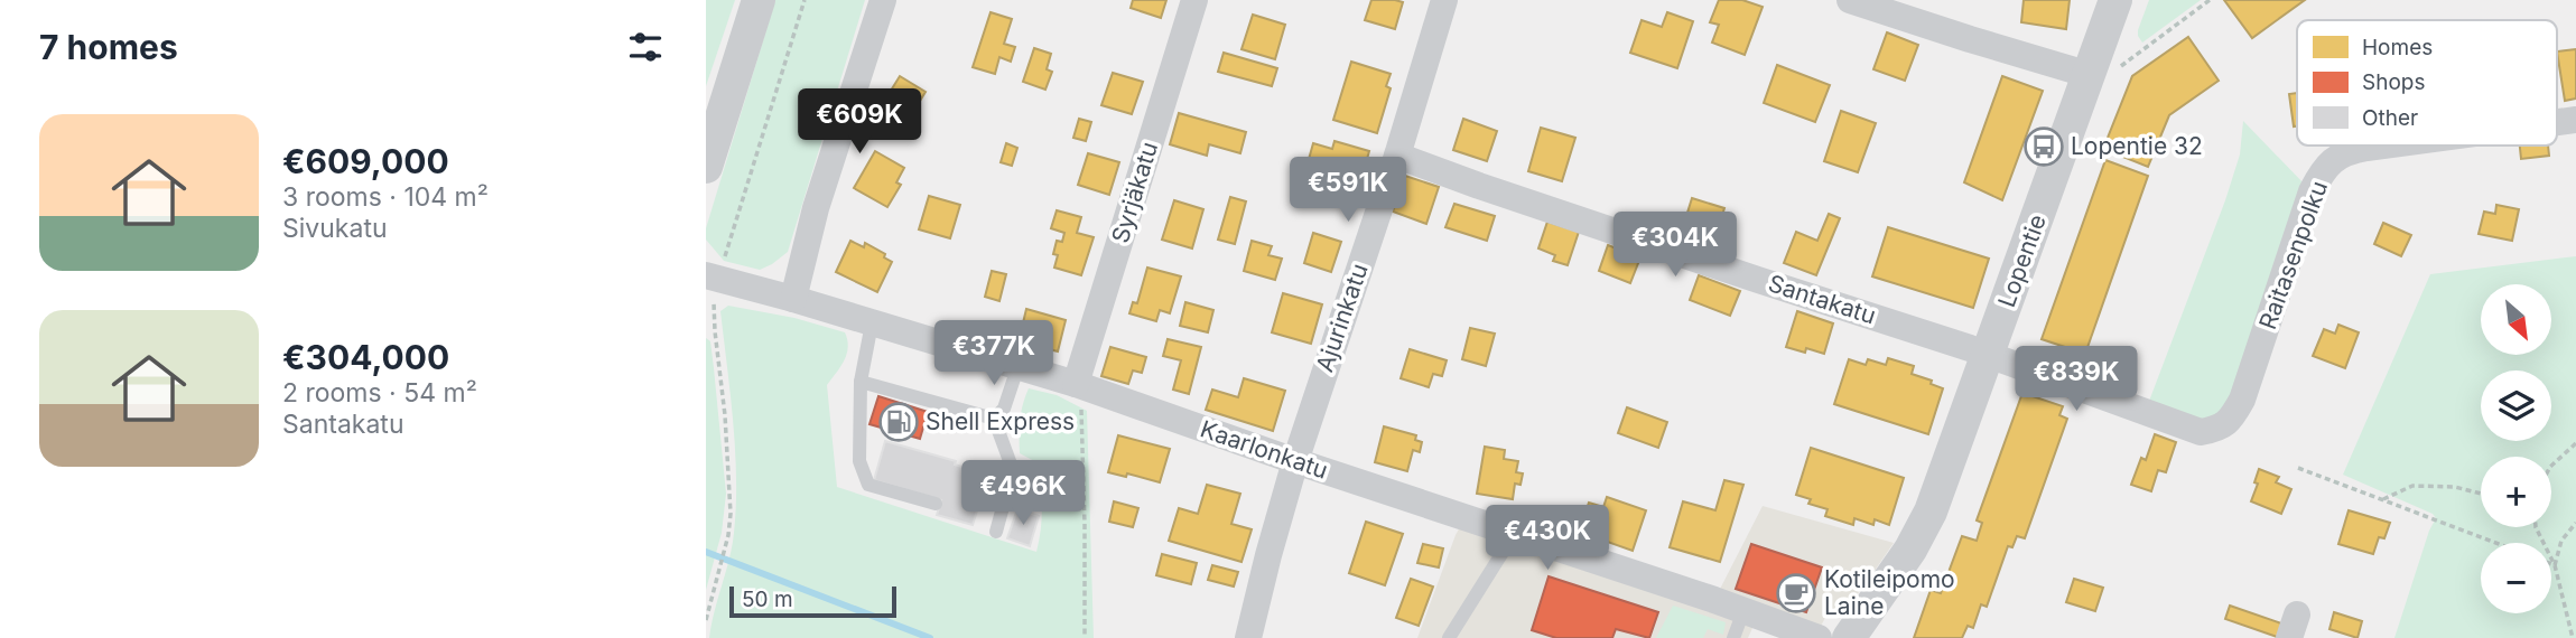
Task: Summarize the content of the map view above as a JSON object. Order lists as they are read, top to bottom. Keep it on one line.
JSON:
{"streets":{"street":["Syrjäkatu","Raitasenpolku","Lopentie","Santakatu","Ajurinkatu","Kaarlonkatu"]},"crossings":[["Syrjäkatu","Kaarlonkatu"],["Raitasenpolku","Santakatu"],["Lopentie","Santakatu"],["Santakatu","Ajurinkatu"],["Ajurinkatu","Kaarlonkatu"]],"places":{"bus stop":["Lopentie 32"],"fuel station":["Shell Express"],"cafe":["Kotileipomo Laine"]},"legend":["Homes","Shops","Other"],"scale_bar":"50 m","north":"bottom right","page":{"heading":"7 homes","price":["€609K","€591K","€304K","€377K","€839K","€496K","€430K"],"list":[{"name":"€609,000","note":"3 rooms · 104 m² · Sivukatu"},{"name":"€304,000","note":"2 rooms · 54 m² · Santakatu"}],"map_buttons":["+","−"],"scale":"50 m"}}
